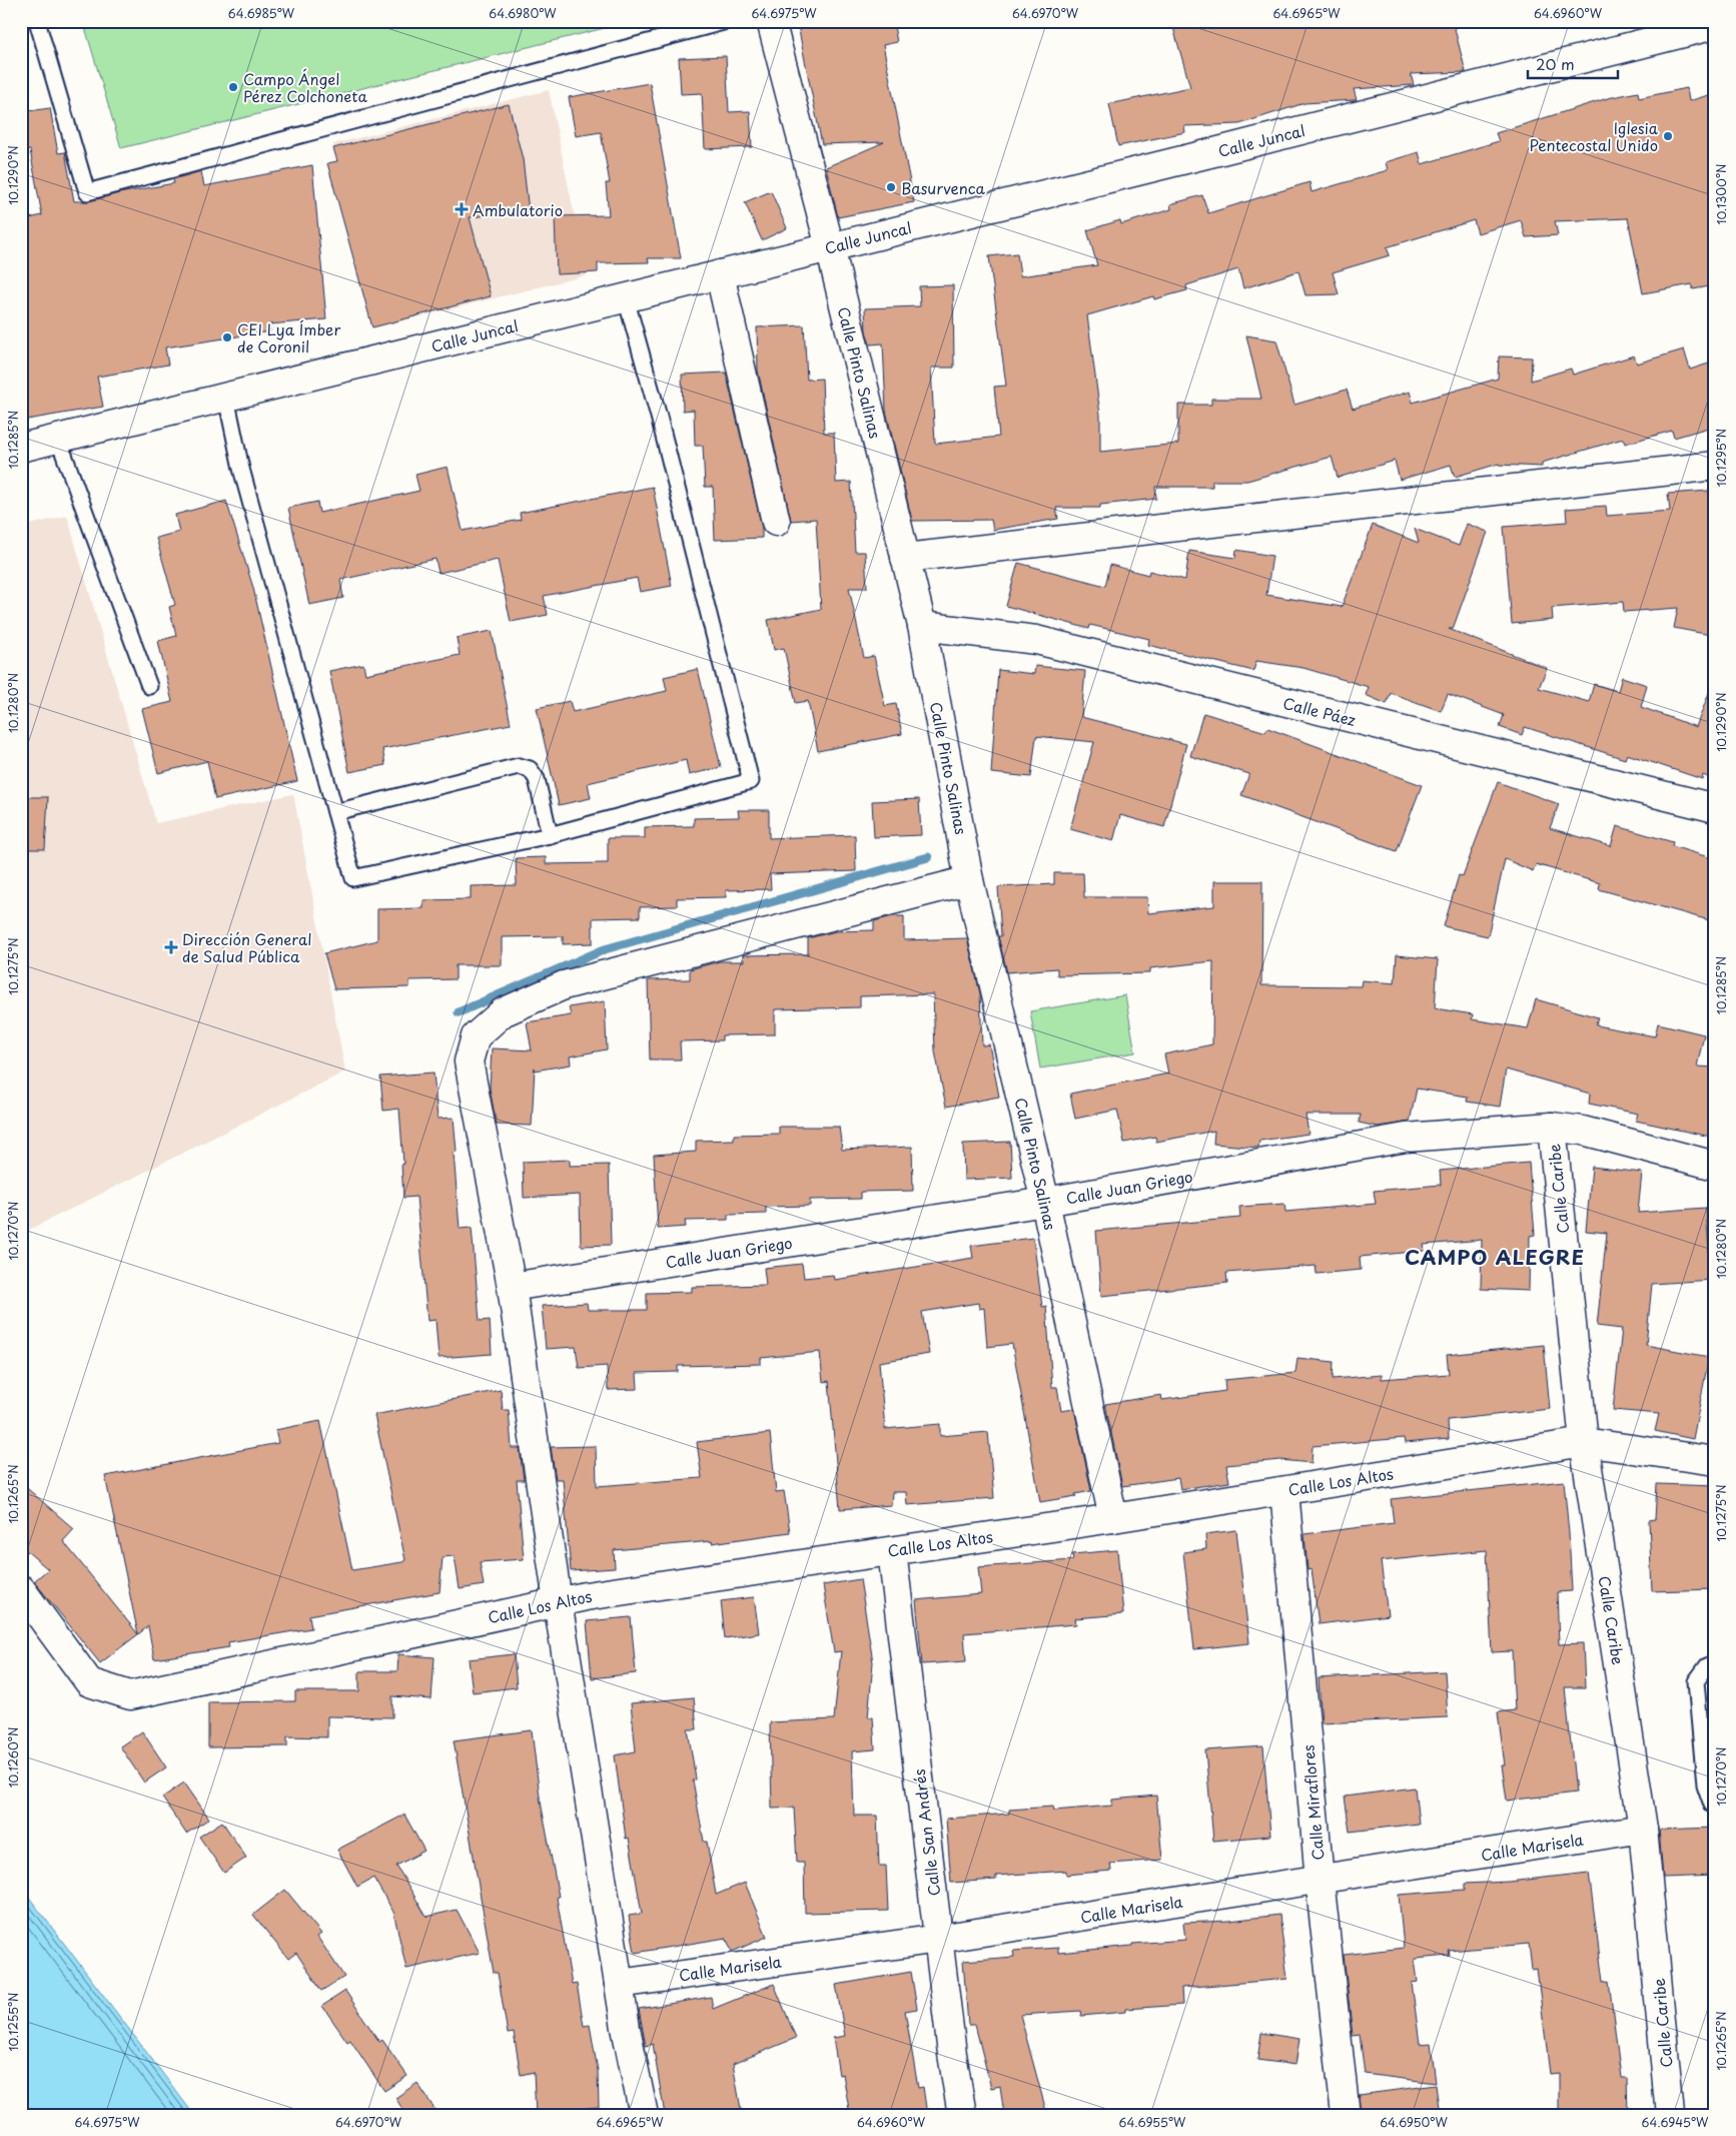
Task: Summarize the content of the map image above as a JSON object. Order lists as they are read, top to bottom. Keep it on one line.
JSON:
{"streets":{"street":["Calle Juncal","Calle Pinto Salinas","Calle Páez","Calle Juan Griego","Calle Caribe","Calle Los Altos","Calle Miraflores","Calle San Andrés","Calle Marisela"]},"crossings":[["Calle Juncal","Calle Pinto Salinas"],["Calle Pinto Salinas","Calle Páez"],["Calle Pinto Salinas","Calle Juan Griego"],["Calle Pinto Salinas","Calle Los Altos"],["Calle Juan Griego","Calle Caribe"],["Calle Caribe","Calle Los Altos"],["Calle Caribe","Calle Marisela"],["Calle Los Altos","Calle Miraflores"],["Calle Los Altos","Calle San Andrés"],["Calle Miraflores","Calle Marisela"],["Calle San Andrés","Calle Marisela"]],"districts":["CAMPO ALEGRE"],"places":{"other":["Campo Ángel Pérez Colchoneta","Iglesia Pentecostal Unido","Basurvenca","CEI Lya Ímber de Coronil"],"health":["Ambulatorio","Dirección General de Salud Pública"]},"scale_bar":"20 m","coordinates":["64.6985°W","64.6980°W","64.6975°W","64.6970°W","64.6965°W","64.6960°W","10.1290°N","10.1300°N","10.1285°N","10.1295°N","10.1280°N","10.1275°N","10.1270°N","10.1265°N","10.1260°N","10.1255°N","64.6955°W","64.6950°W","64.6945°W"]}
